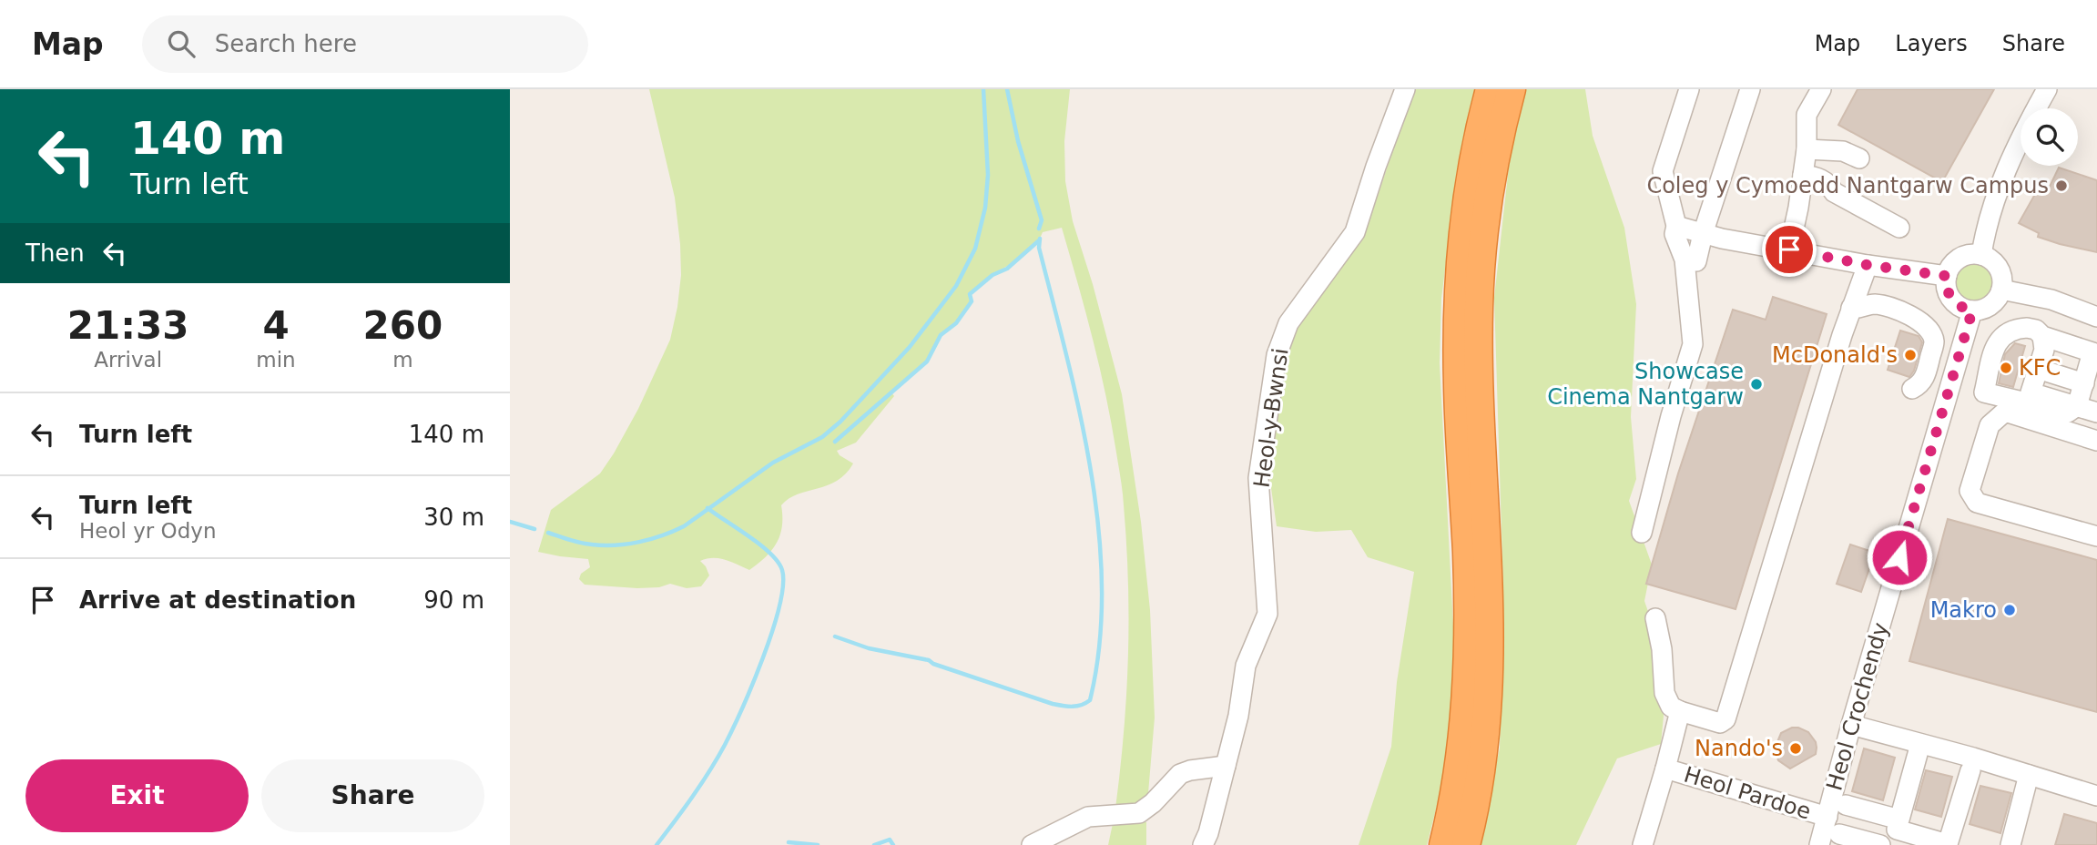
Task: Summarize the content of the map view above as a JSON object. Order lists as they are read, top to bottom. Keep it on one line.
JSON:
{"streets":{"street":["Heol-y-Bwnsi","Heol Crochendy","Heol Pardoe"]},"crossings":[["Heol Crochendy","Heol Pardoe"]],"places":["Coleg y Cymoedd Nantgarw Campus","McDonald's","KFC","Showcase Cinema Nantgarw","Makro","Nando's"],"page":{"header":"Map","search":"Search here","nav":["Map","Layers","Share"],"turn":["140 m","Turn left"],"then":"Then","eta":["21:33","Arrival","4","min","260","m"],"list":[{"name":"Turn left","value":"140 m"},{"name":"Turn left","note":"Heol yr Odyn","value":"30 m"},{"name":"Arrive at destination","value":"90 m"}],"buttons":["Exit","Share"]}}
